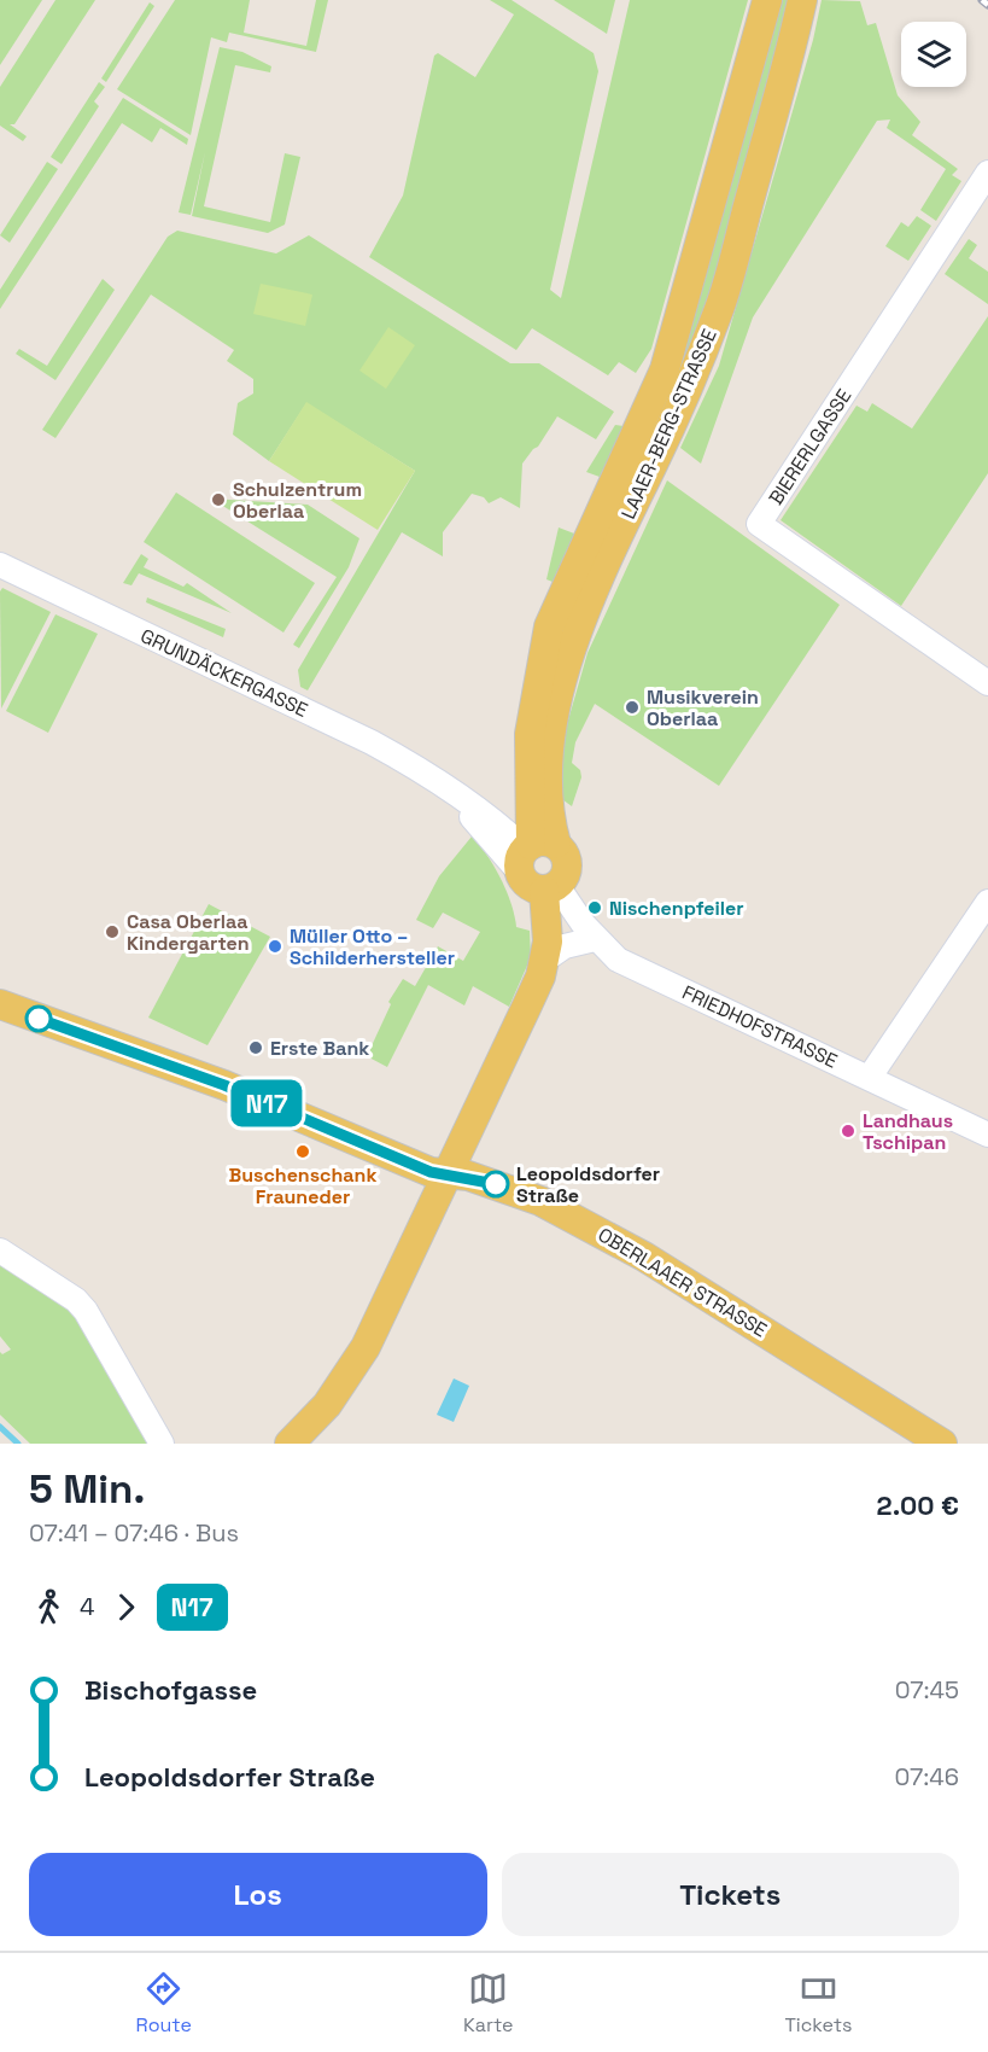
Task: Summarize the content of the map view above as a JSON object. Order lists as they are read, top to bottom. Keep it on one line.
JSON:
{"streets":{"main road":["LAAER-BERG-STRASSE","OBERLAAER STRASSE"],"street":["BIERERLGASSE","GRUNDÄCKERGASSE","FRIEDHOFSTRASSE"]},"crossings":[["LAAER-BERG-STRASSE","GRUNDÄCKERGASSE"]],"places":["Schulzentrum Oberlaa","Musikverein Oberlaa","Nischenpfeiler","Casa Oberlaa Kindergarten","Müller Otto – Schilderhersteller","Erste Bank","Landhaus Tschipan","Buschenschank Frauneder","Leopoldsdorfer Straße"],"lines":["bus line N17"],"page":{"on_map":"N17","heading":["5 Min.","07:41 – 07:46 · Bus","2.00 €"],"legs":["4","N17"],"list":[{"name":"Bischofgasse","value":"07:45"},{"name":"Leopoldsdorfer Straße","value":"07:46"}],"buttons":["Los","Tickets"],"tabs":["Route","Karte","Tickets"]}}
